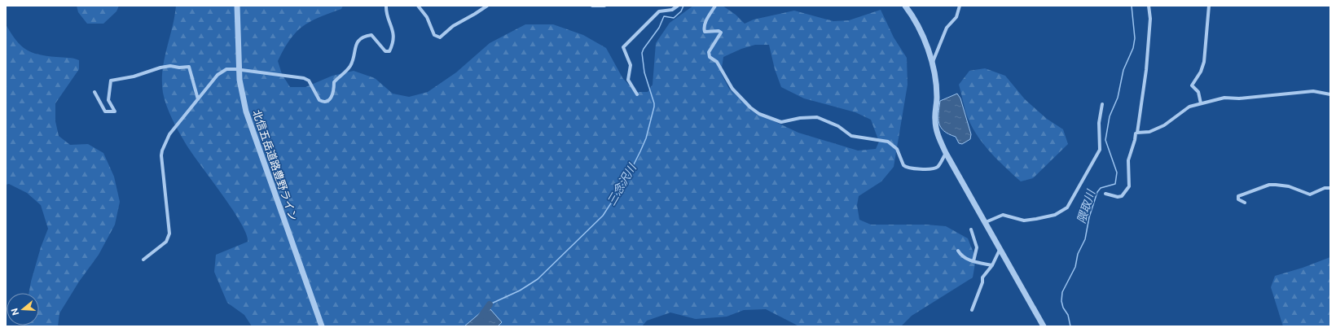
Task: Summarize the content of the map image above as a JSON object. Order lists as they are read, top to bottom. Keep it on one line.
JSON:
{"streets":{"street":["北信五岳道路豊野ライン"]},"water":["三念沢川","隈取川"],"north":"left"}
